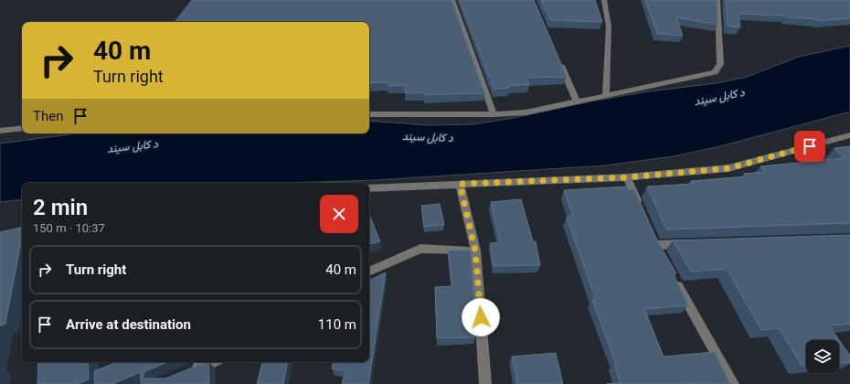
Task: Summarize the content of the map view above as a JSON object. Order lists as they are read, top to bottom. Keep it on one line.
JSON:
{"water":["د کابل سيند"],"page":{"turn":["40 m","Turn right"],"then":"Then","heading":["2 min","150 m · 10:37"],"list":[{"name":"Turn right","value":"40 m"},{"name":"Arrive at destination","value":"110 m"}]}}
